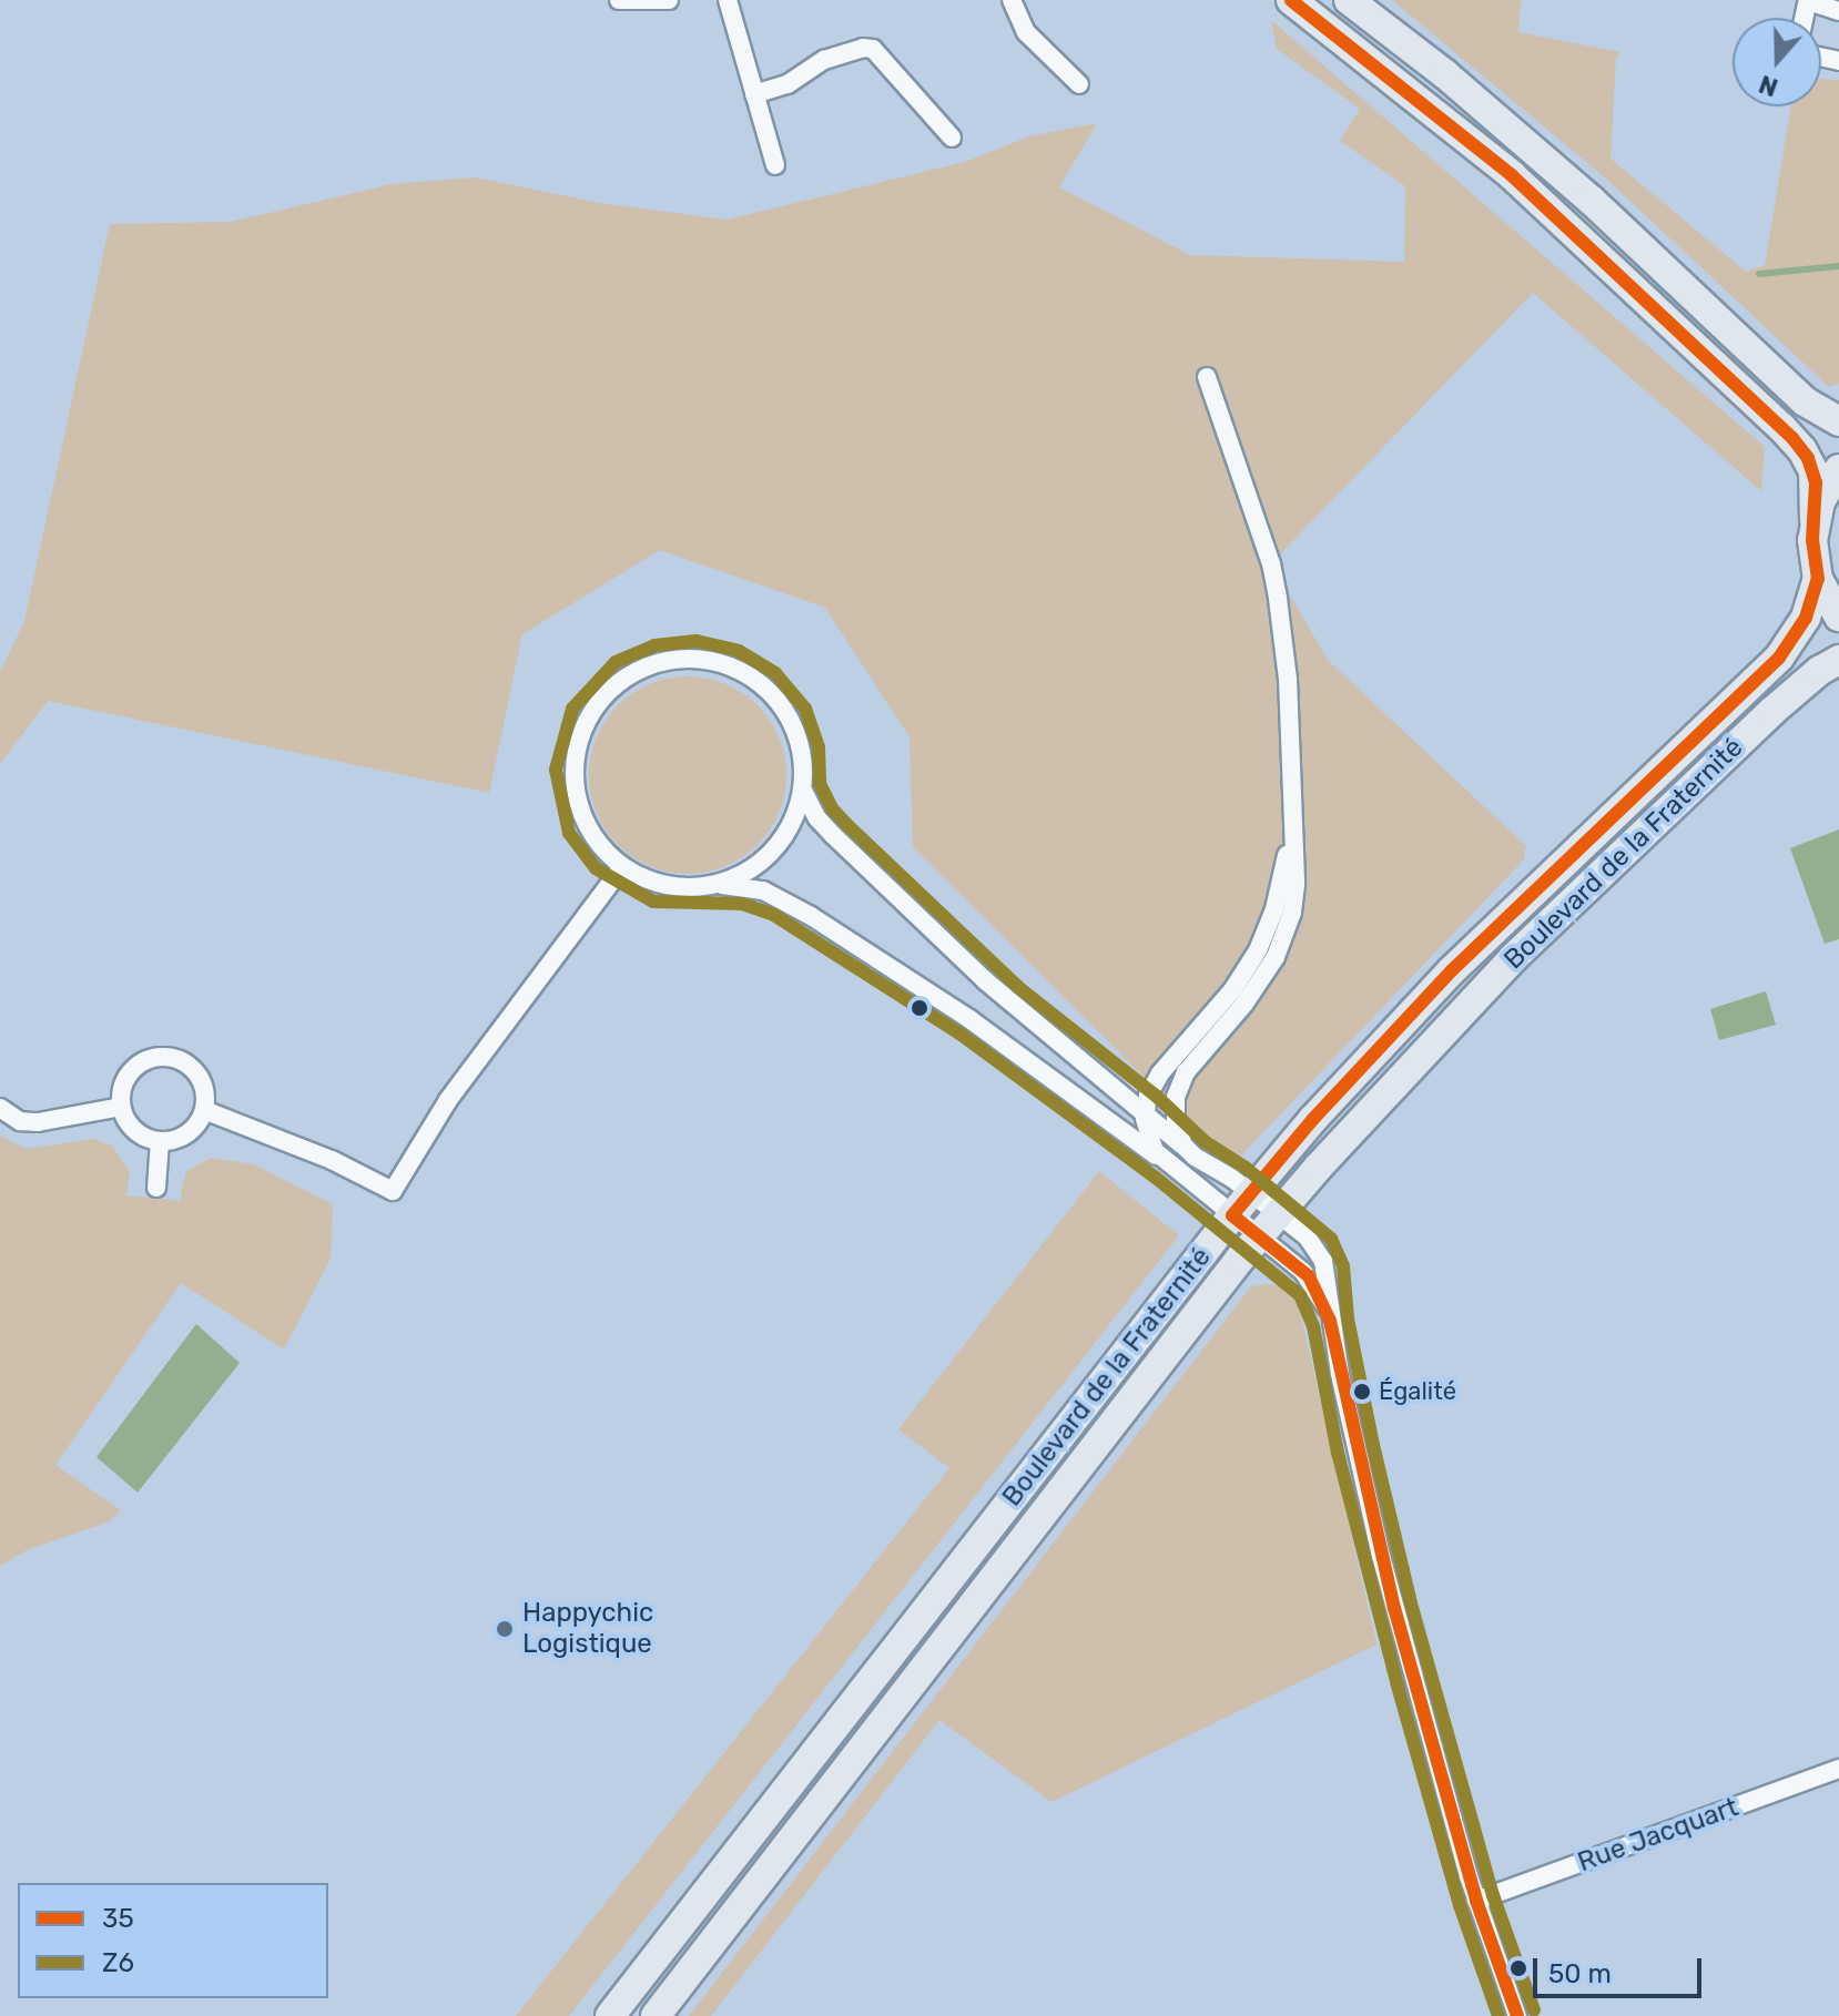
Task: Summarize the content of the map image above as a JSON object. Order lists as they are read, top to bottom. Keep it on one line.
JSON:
{"streets":{"main road":["Boulevard de la Fraternité"],"street":["Rue Jacquart"]},"places":["Égalité","Happychic Logistique"],"lines":["transit line 35","transit line Z6"],"legend":["35","Z6"],"scale_bar":"50 m","north":"bottom"}
